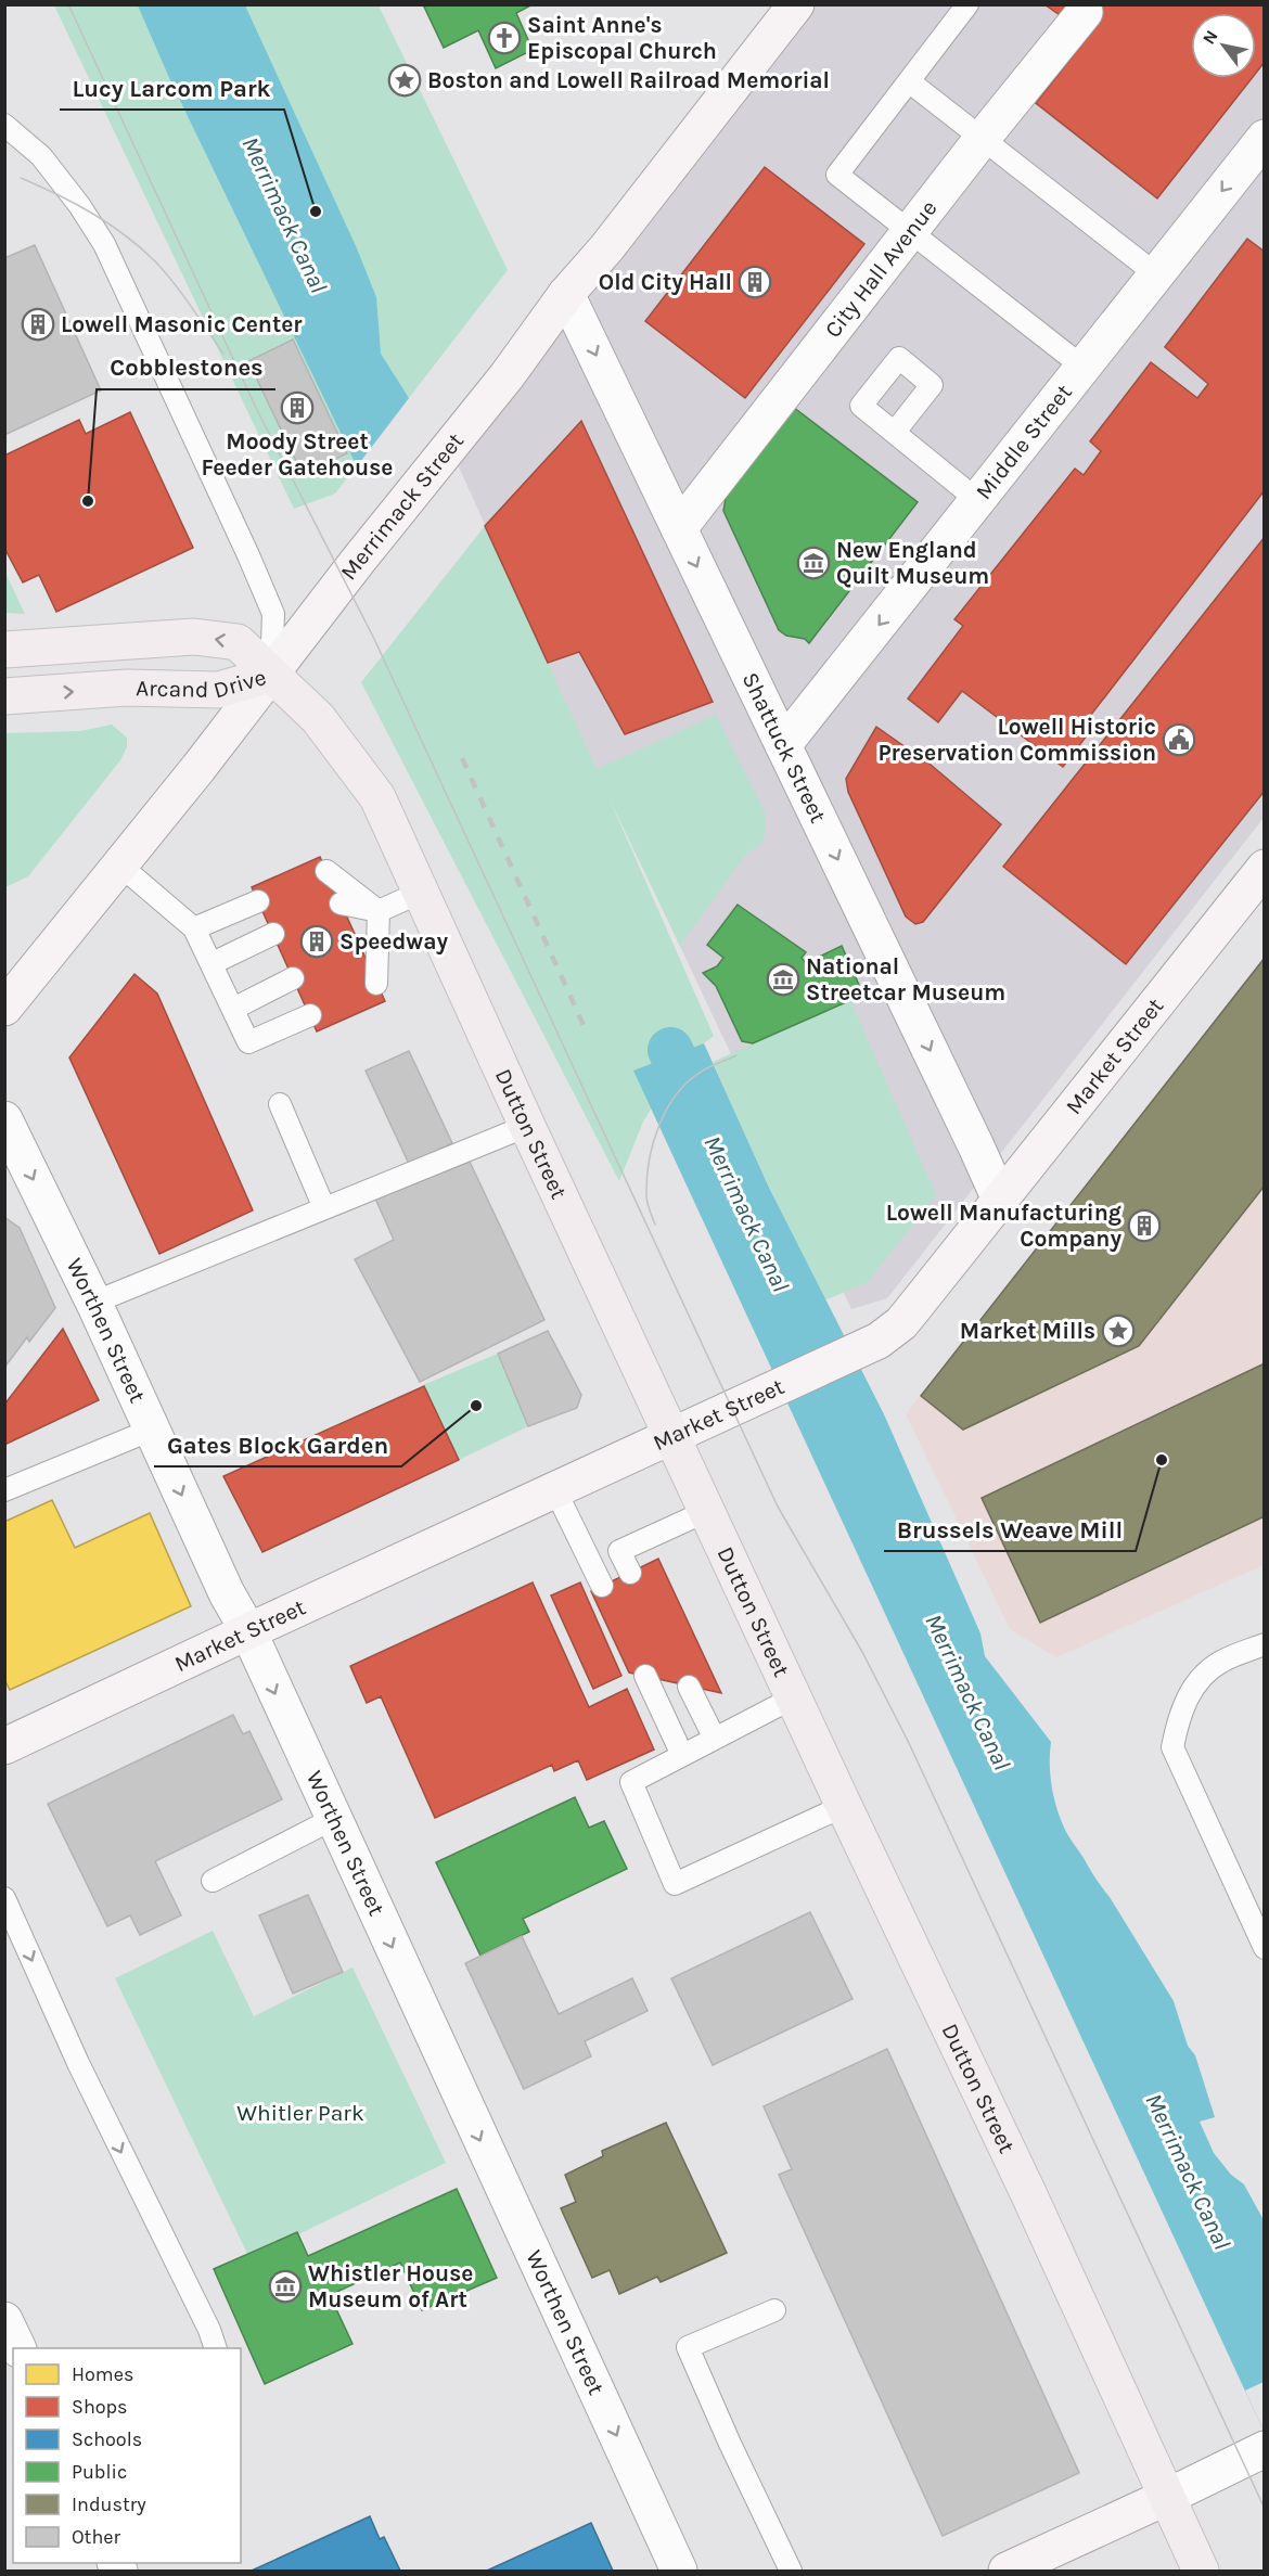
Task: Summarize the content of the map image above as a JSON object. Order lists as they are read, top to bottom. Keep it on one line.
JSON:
{"streets":{"main road":["Merrimack Street","Arcand Drive","Market Street","Dutton Street"],"street":["City Hall Avenue","Middle Street","Shattuck Street","Worthen Street"]},"crossings":[["City Hall Avenue","Shattuck Street"],["Middle Street","Shattuck Street"],["Merrimack Street","Arcand Drive"],["Merrimack Street","Shattuck Street"],["Merrimack Street","Dutton Street"],["Arcand Drive","Dutton Street"],["Shattuck Street","Market Street"],["Market Street","Dutton Street"],["Market Street","Worthen Street"]],"one_way":["Middle Street","Shattuck Street","Worthen Street"],"water":["Merrimack Canal"],"parks":["Whitler Park"],"places":{"church":["Saint Anne's Episcopal Church"],"place":["Boston and Lowell Railroad Memorial","Market Mills"],"other":["Lucy Larcom Park","Cobblestones","Gates Block Garden","Brussels Weave Mill"],"building":["Old City Hall","Lowell Masonic Center","Moody Street Feeder Gatehouse","Speedway","Lowell Manufacturing Company"],"museum":["New England Quilt Museum","National Streetcar Museum","Whistler House Museum of Art"],"public building":["Lowell Historic Preservation Commission"]},"legend":["Homes","Shops","Schools","Public","Industry","Other"],"north":"top left"}
